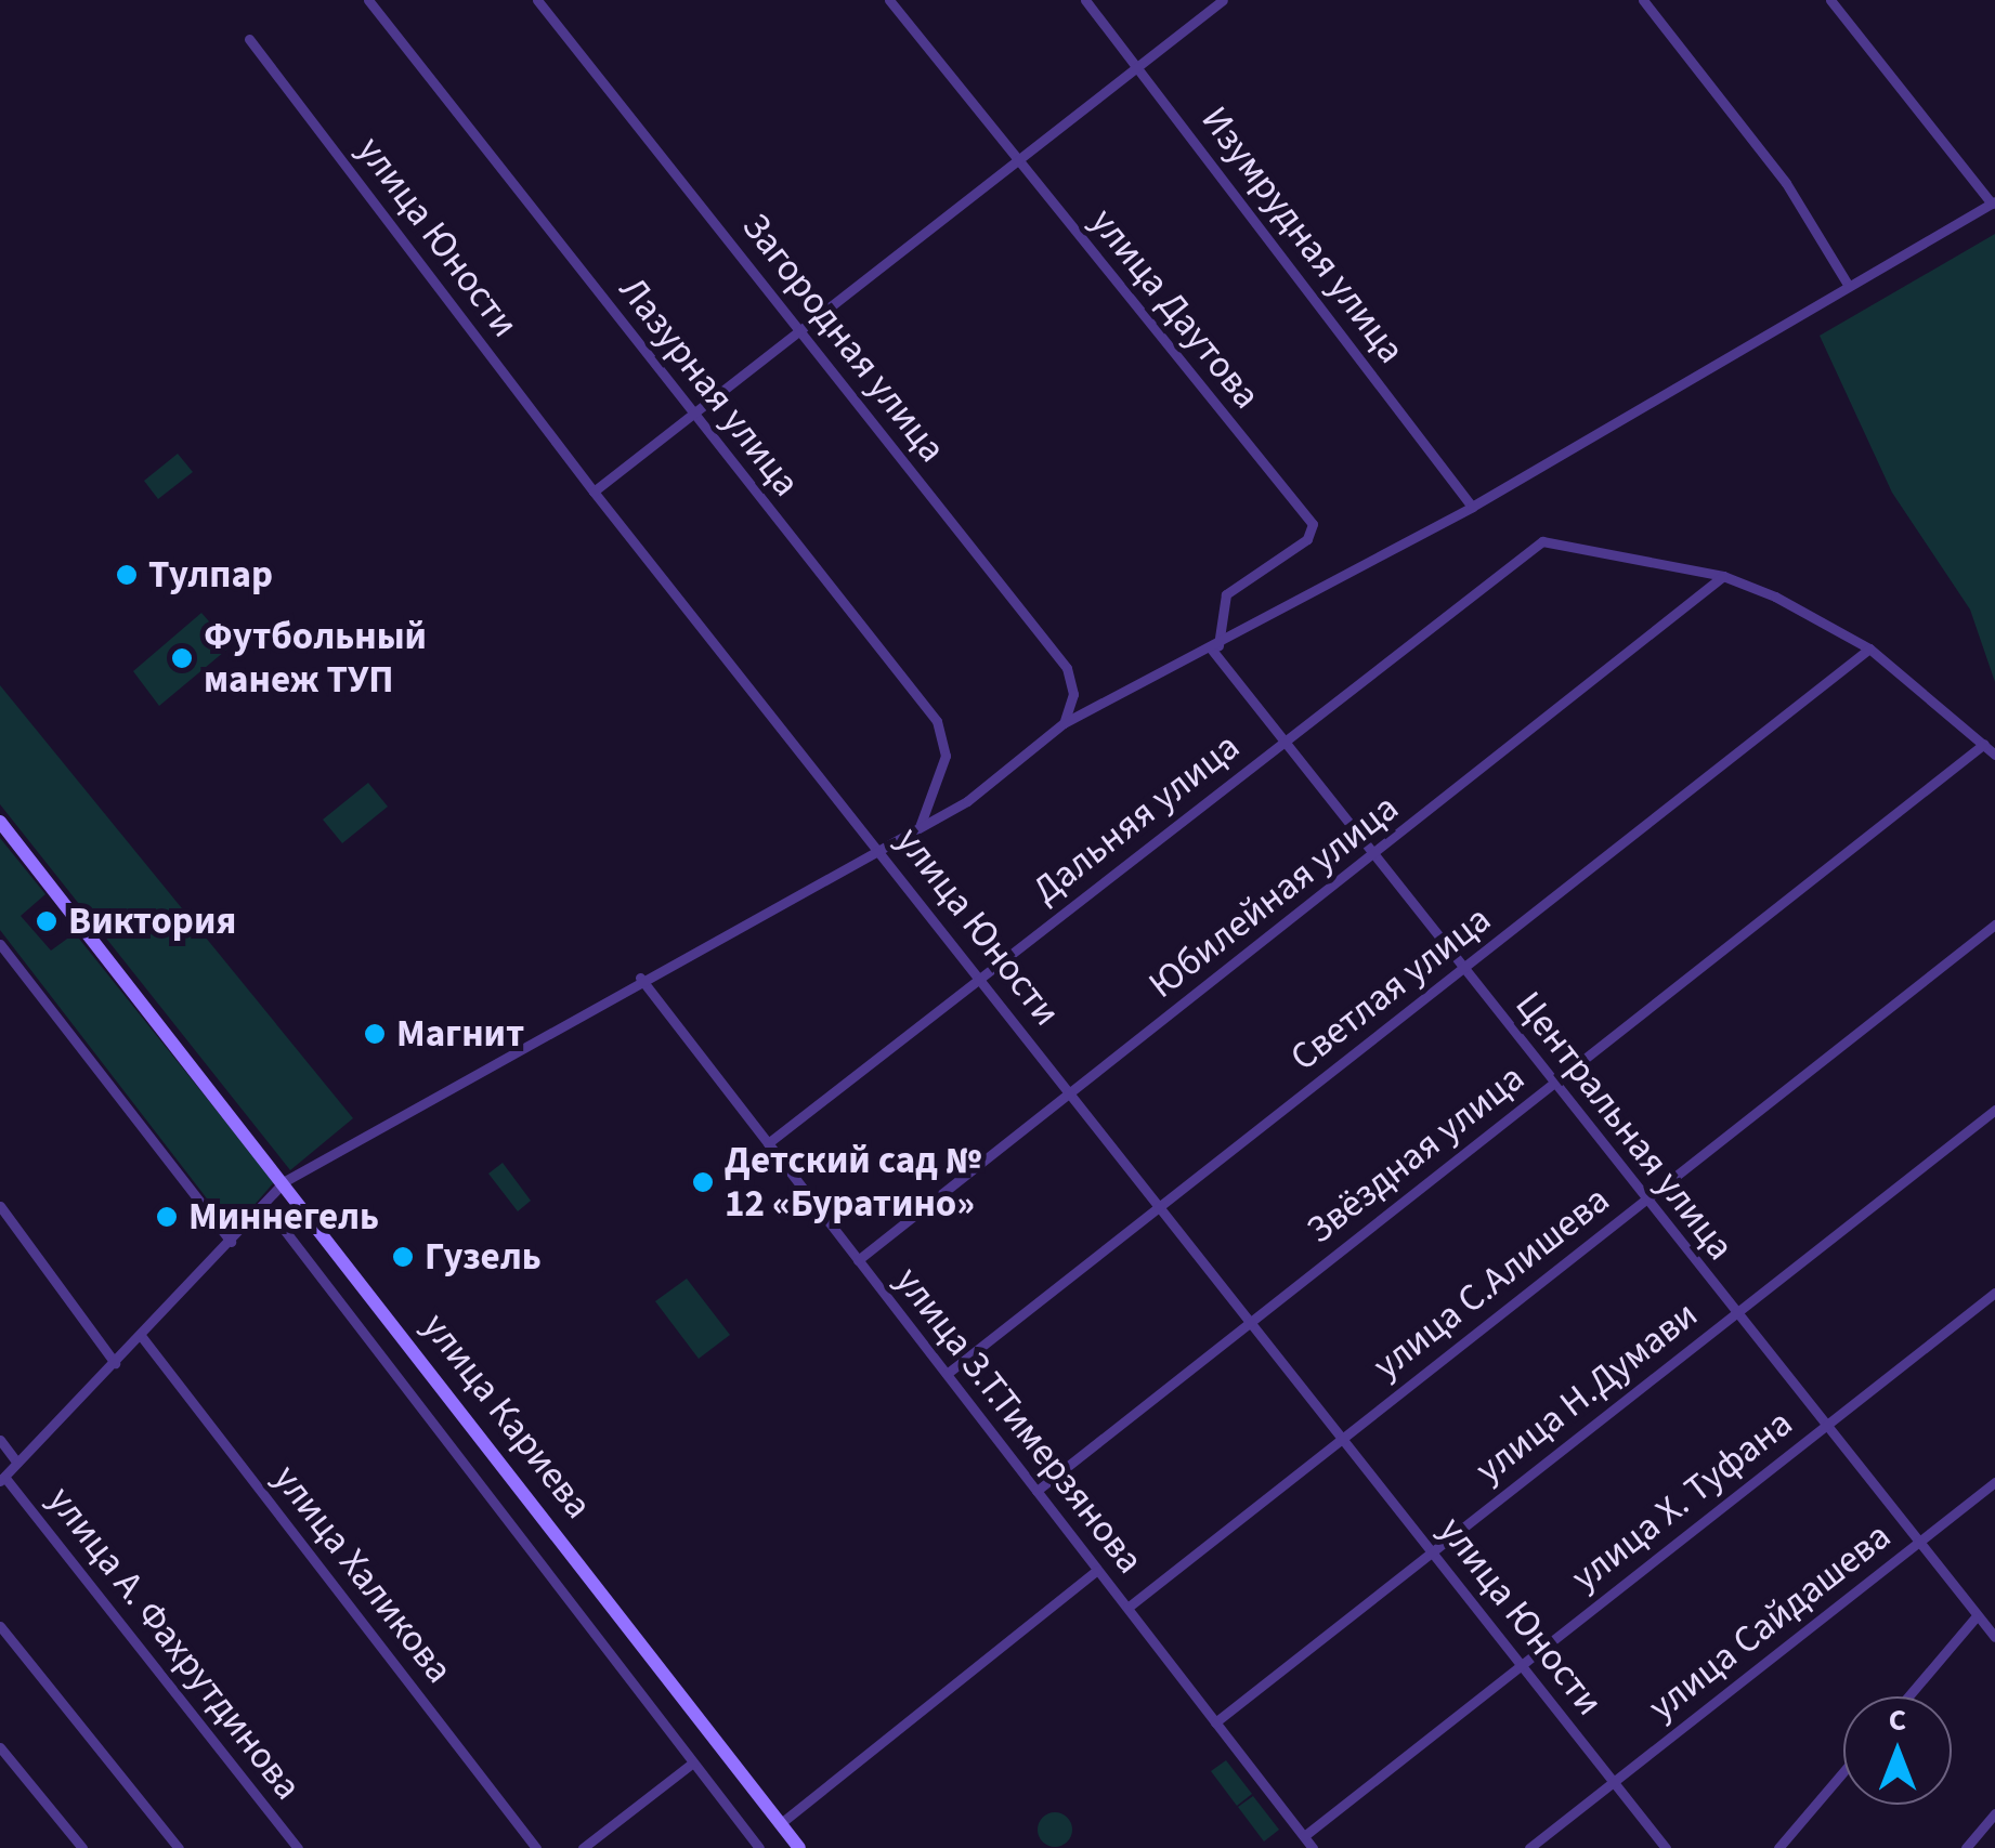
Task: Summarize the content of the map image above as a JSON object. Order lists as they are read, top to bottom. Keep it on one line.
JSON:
{"streets":{"main road":["улица Кариева"],"street":["Изумрудная улица","улица Юности","улица Даутова","Загородная улица","Лазурная улица","Дальняя улица","Юбилейная улица","Светлая улица","Центральная улица","Звёздная улица","улица С.Алишева","улица Н.Думави","улица З.Т.Тимерзянова","улица Х. Туфана","улица Халикова","улица Сайдашева","улица А. Фахрутдинова"]},"crossings":[["улица Юности","Дальняя улица"],["улица Юности","Юбилейная улица"],["улица Юности","Светлая улица"],["улица Юности","Звёздная улица"],["улица Юности","улица С.Алишева"],["улица Юности","улица Н.Думави"],["улица Юности","улица Х. Туфана"],["улица Юности","улица Сайдашева"],["улица Даутова","Центральная улица"],["Дальняя улица","Юбилейная улица"],["Дальняя улица","Центральная улица"],["Дальняя улица","улица З.Т.Тимерзянова"],["Юбилейная улица","Центральная улица"],["Юбилейная улица","улица З.Т.Тимерзянова"],["Светлая улица","Центральная улица"],["Светлая улица","улица З.Т.Тимерзянова"],["Центральная улица","Звёздная улица"],["Центральная улица","улица С.Алишева"],["Центральная улица","улица Н.Думави"],["Центральная улица","улица Х. Туфана"],["Центральная улица","улица Сайдашева"],["Звёздная улица","улица З.Т.Тимерзянова"],["улица С.Алишева","улица З.Т.Тимерзянова"],["улица Н.Думави","улица З.Т.Тимерзянова"],["улица З.Т.Тимерзянова","улица Х. Туфана"]],"places":["Тулпар","Футбольный манеж ТУП","Виктория","Магнит","Детский сад № 12 «Буратино»","Миннегель","Гузель"],"north":"top"}
